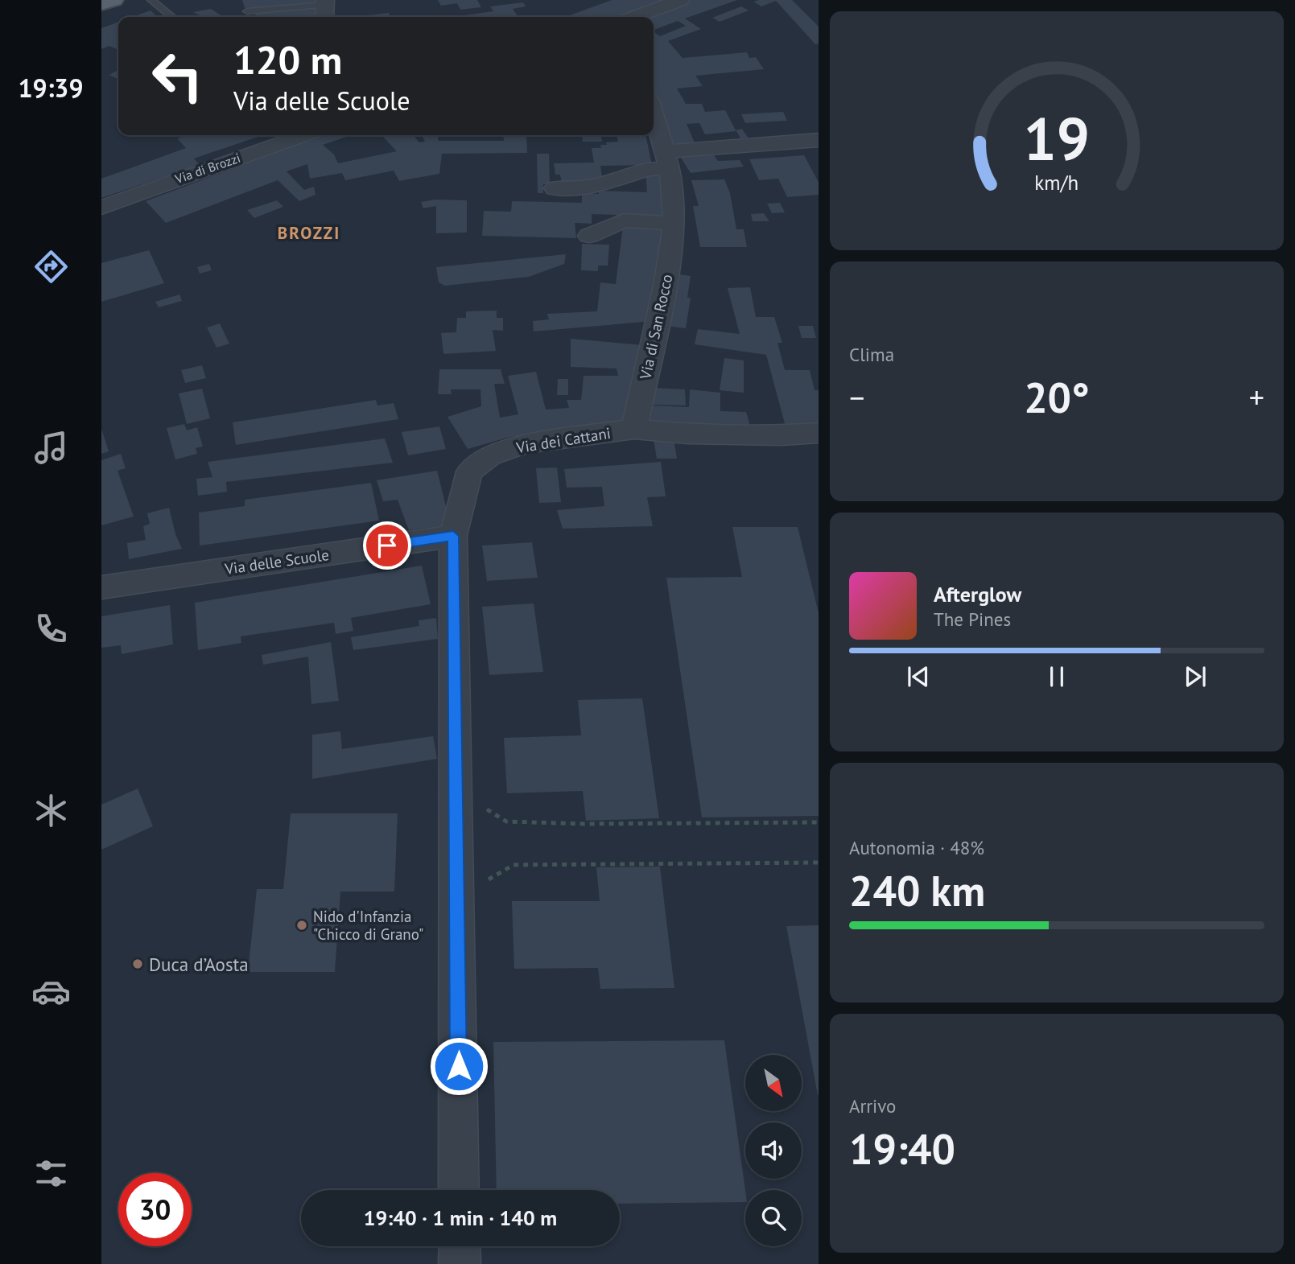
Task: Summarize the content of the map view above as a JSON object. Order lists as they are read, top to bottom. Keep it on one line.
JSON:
{"streets":{"street":["Via di Brozzi","Via di San Rocco","Via dei Cattani","Via delle Scuole"]},"crossings":[["Via di San Rocco","Via dei Cattani"],["Via dei Cattani","Via delle Scuole"]],"districts":["BROZZI"],"places":["Nido d'Infanzia \"Chicco di Grano\"","Duca d’Aosta"],"north":"bottom right","page":{"tabs":"19:39","turn":["120 m","Via delle Scuole"],"tile":["Clima",["Autonomia · 48%","240 km"],["Arrivo","19:40"]],"heat":["−","20°","+"],"song":["Afterglow","The Pines"],"limit":"30","trip":"19:40 · 1 min · 140 m","gauge":["19","km/h"]}}
